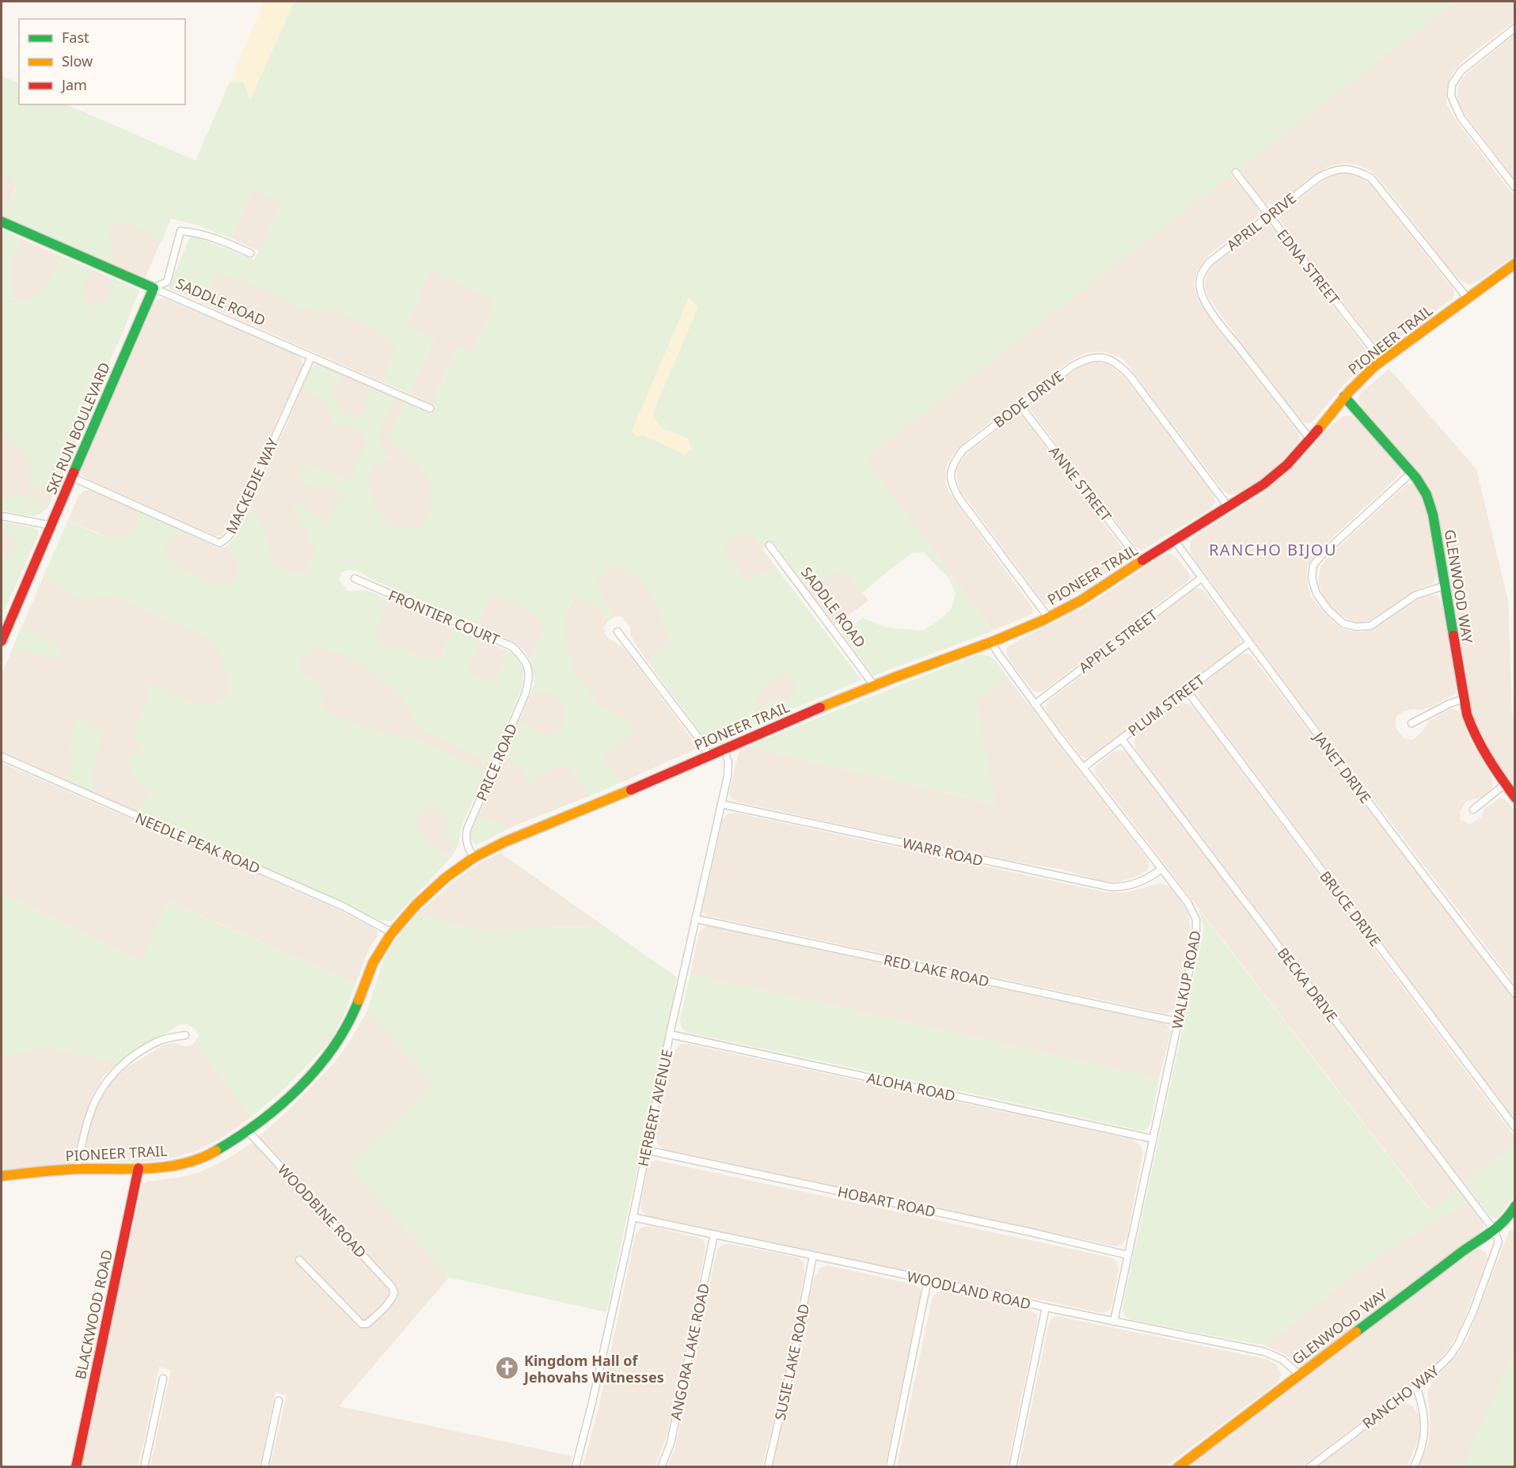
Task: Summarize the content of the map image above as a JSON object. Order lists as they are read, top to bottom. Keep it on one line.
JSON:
{"streets":{"main road":["SADDLE ROAD","PIONEER TRAIL","SKI RUN BOULEVARD","GLENWOOD WAY","BLACKWOOD ROAD"],"street":["APRIL DRIVE","EDNA STREET","BODE DRIVE","ANNE STREET","MACKEDIE WAY","FRONTIER COURT","APPLE STREET","PLUM STREET","PRICE ROAD","JANET DRIVE","NEEDLE PEAK ROAD","WARR ROAD","BRUCE DRIVE","RED LAKE ROAD","WALKUP ROAD","BECKA DRIVE","ALOHA ROAD","HERBERT AVENUE","HOBART ROAD","WOODBINE ROAD","WOODLAND ROAD","ANGORA LAKE ROAD","SUSIE LAKE ROAD","RANCHO WAY"]},"crossings":[["APRIL DRIVE","EDNA STREET"],["APRIL DRIVE","PIONEER TRAIL"],["EDNA STREET","PIONEER TRAIL"],["SADDLE ROAD","PIONEER TRAIL"],["SADDLE ROAD","SKI RUN BOULEVARD"],["SADDLE ROAD","MACKEDIE WAY"],["PIONEER TRAIL","BODE DRIVE"],["PIONEER TRAIL","ANNE STREET"],["PIONEER TRAIL","GLENWOOD WAY"],["PIONEER TRAIL","PRICE ROAD"],["PIONEER TRAIL","JANET DRIVE"],["PIONEER TRAIL","NEEDLE PEAK ROAD"],["PIONEER TRAIL","WALKUP ROAD"],["PIONEER TRAIL","HERBERT AVENUE"],["PIONEER TRAIL","WOODBINE ROAD"],["PIONEER TRAIL","BLACKWOOD ROAD"],["BODE DRIVE","ANNE STREET"],["SKI RUN BOULEVARD","MACKEDIE WAY"],["GLENWOOD WAY","BECKA DRIVE"],["GLENWOOD WAY","WOODLAND ROAD"],["GLENWOOD WAY","RANCHO WAY"],["FRONTIER COURT","PRICE ROAD"],["APPLE STREET","JANET DRIVE"],["APPLE STREET","WALKUP ROAD"],["PLUM STREET","JANET DRIVE"],["PLUM STREET","BRUCE DRIVE"],["PLUM STREET","WALKUP ROAD"],["PLUM STREET","BECKA DRIVE"],["WARR ROAD","WALKUP ROAD"],["WARR ROAD","HERBERT AVENUE"],["RED LAKE ROAD","WALKUP ROAD"],["RED LAKE ROAD","HERBERT AVENUE"],["WALKUP ROAD","ALOHA ROAD"],["WALKUP ROAD","HOBART ROAD"],["WALKUP ROAD","WOODLAND ROAD"],["BECKA DRIVE","RANCHO WAY"],["ALOHA ROAD","HERBERT AVENUE"],["HERBERT AVENUE","HOBART ROAD"],["HERBERT AVENUE","WOODLAND ROAD"],["WOODLAND ROAD","ANGORA LAKE ROAD"],["WOODLAND ROAD","SUSIE LAKE ROAD"]],"districts":["RANCHO BIJOU"],"places":{"church":["Kingdom Hall of Jehovahs Witnesses"]},"legend":["Fast","Slow","Jam"]}
